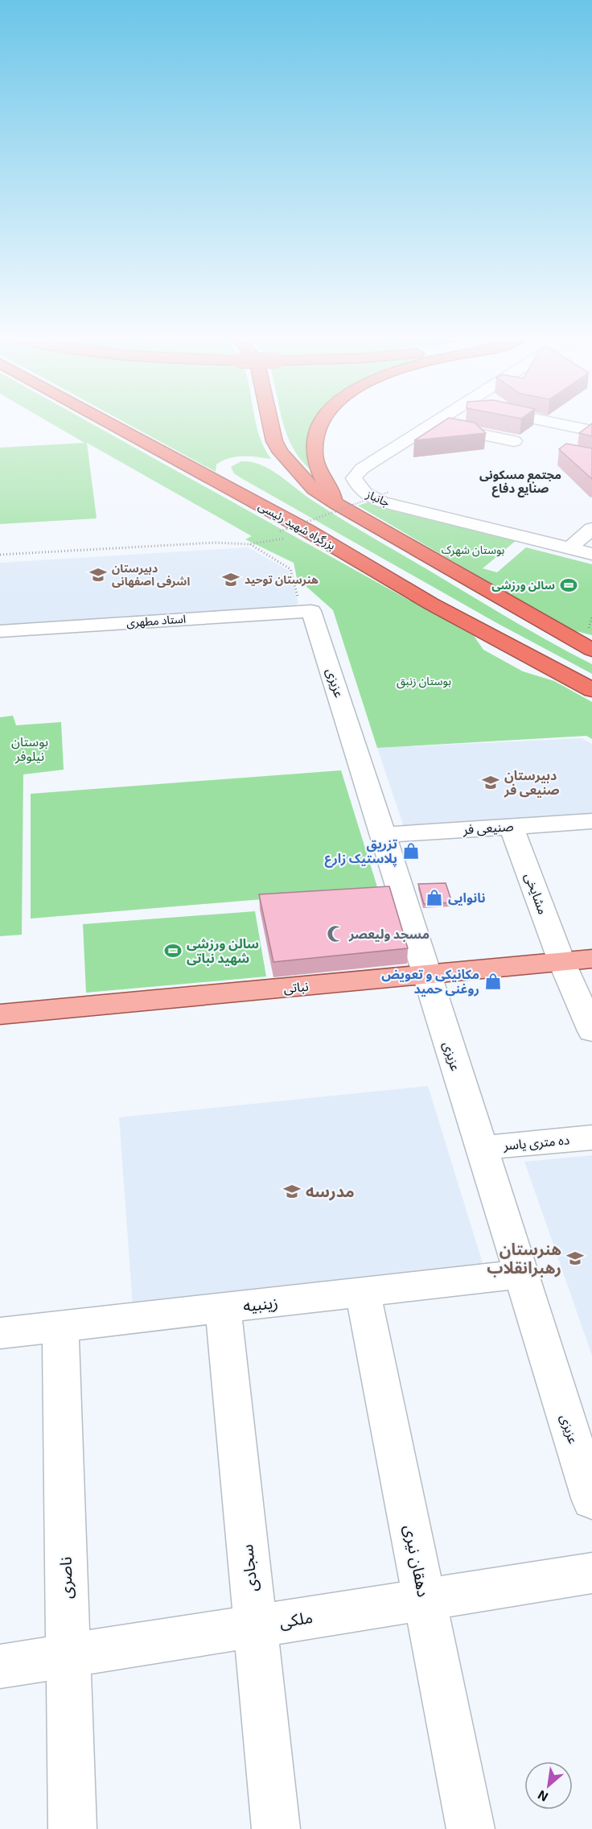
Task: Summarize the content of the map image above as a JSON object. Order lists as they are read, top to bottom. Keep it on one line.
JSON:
{"streets":{"highway":["بزرگراه شهید رئیسی"],"main road":["نباتی"],"street":["جانباز","استاد مطهری","عزیزی","صنیعی فر","مشایخی","ده متری یاسر","زینبیه","دهقان نیری","سجادی","ناصری","ملکی"]},"crossings":[["استاد مطهری","عزیزی"],["عزیزی","صنیعی فر"],["عزیزی","نباتی"],["عزیزی","ده متری یاسر"],["عزیزی","زینبیه"],["صنیعی فر","مشایخی"],["مشایخی","نباتی"],["زینبیه","دهقان نیری"],["زینبیه","سجادی"],["زینبیه","ناصری"],["دهقان نیری","ملکی"],["سجادی","ملکی"],["ناصری","ملکی"]],"districts":["مجتمع مسکونی صنایع دفاع"],"parks":["بوستان شهرک","بوستان زنبق","بوستان نیلوفر"],"places":{"school or university":["دبیرستان اشرفی اصفهانی","هنرستان توحید","دبیرستان صنیعی فر","مدرسه","هنرستان رهبرانقلاب"],"sports":["سالن ورزشی","سالن ورزشی شهید نباتی"],"shop":["تزریق پلاستیک زارع","نانوایی","مکانیکی و تعویض روغنی حمید"],"mosque":["مسجد ولیعصر"]},"north":"bottom left"}
